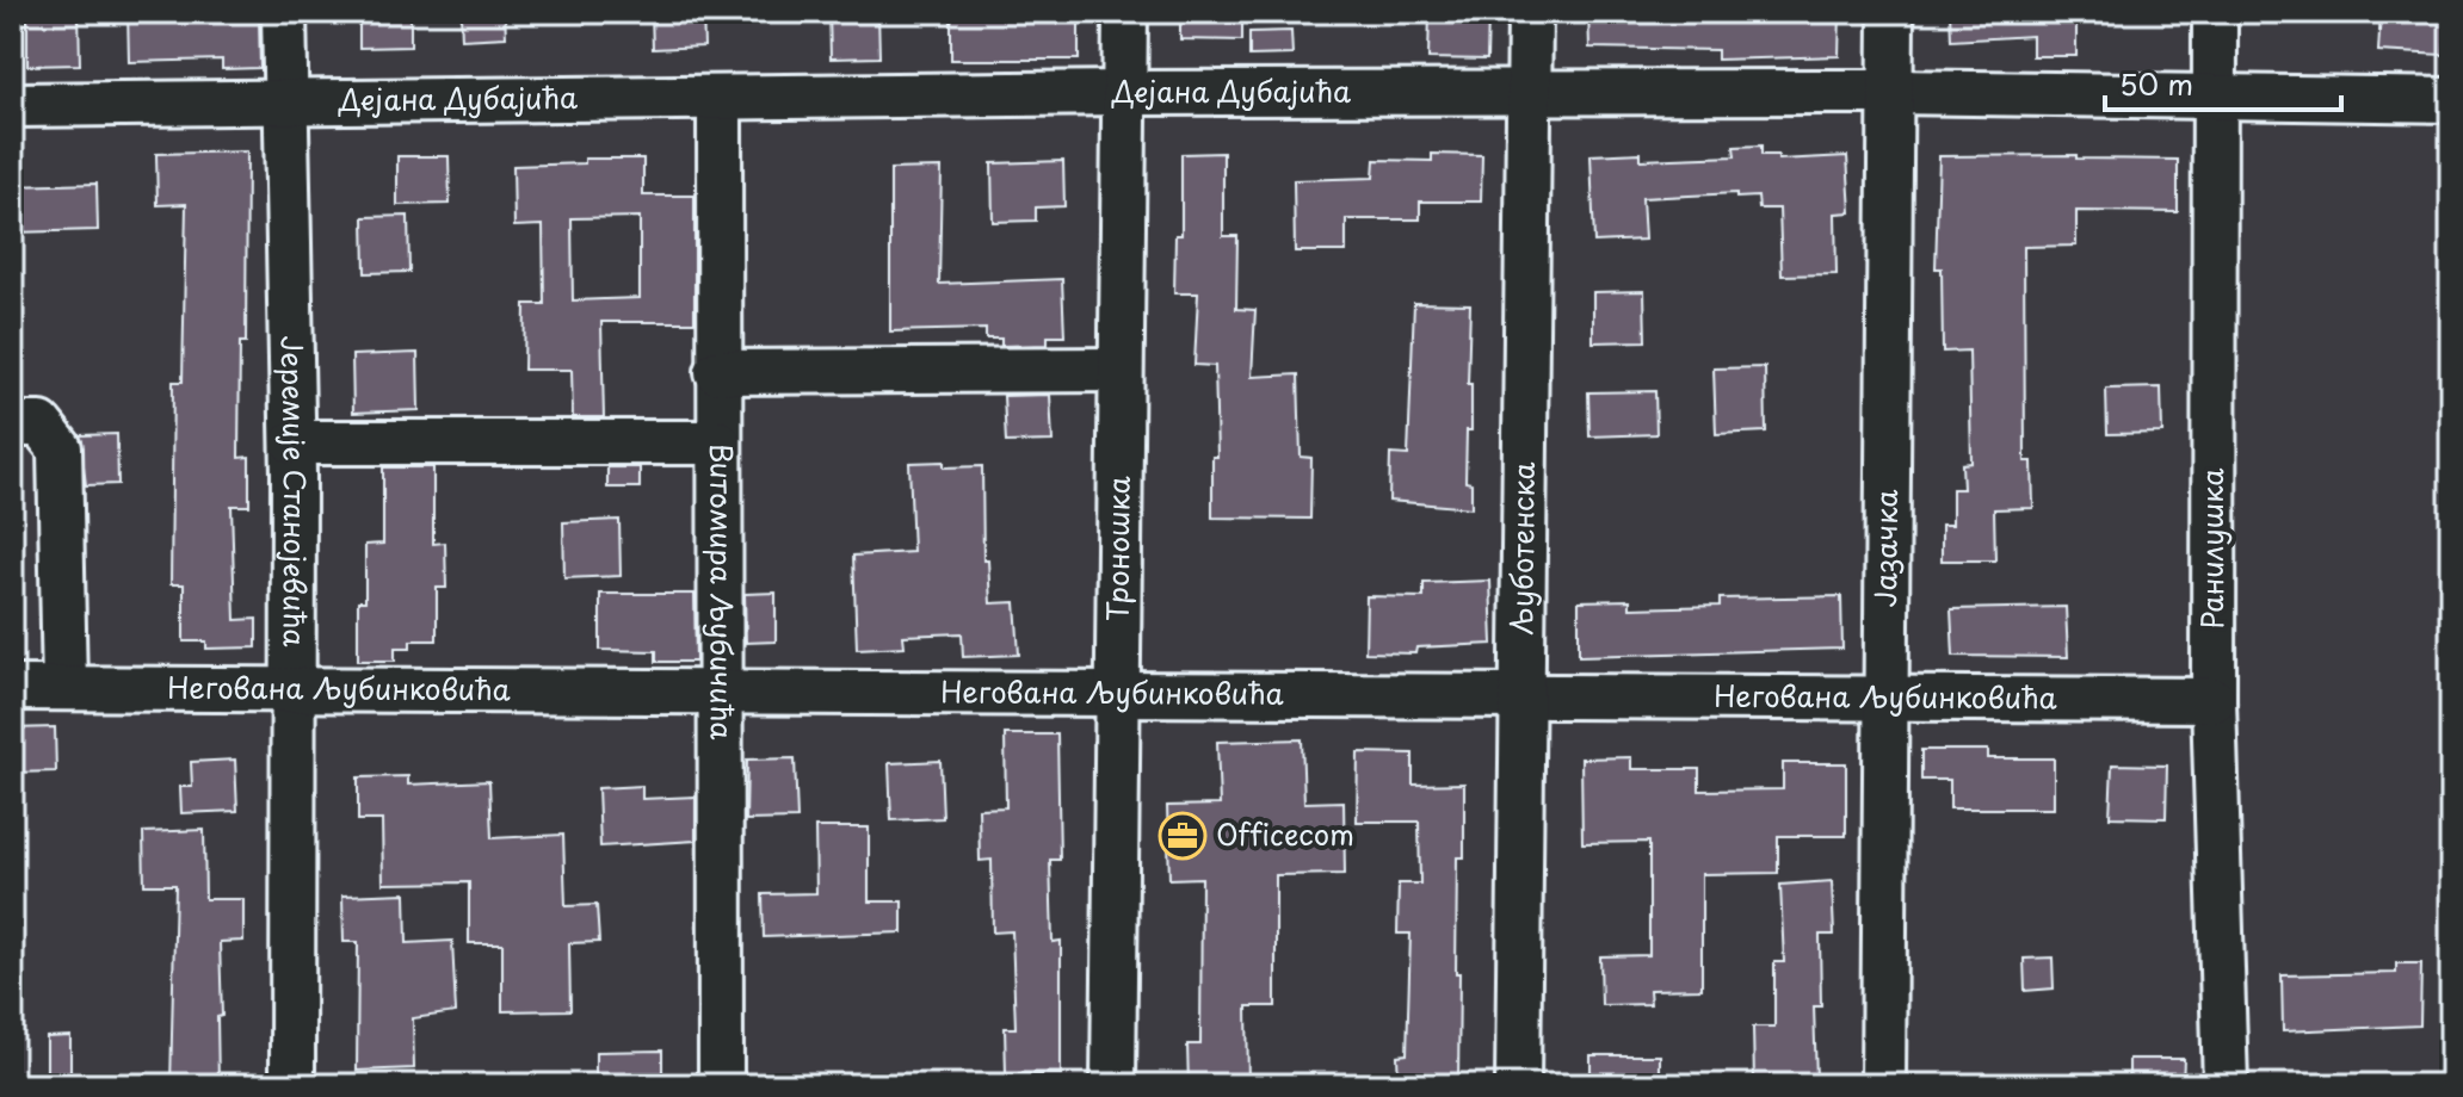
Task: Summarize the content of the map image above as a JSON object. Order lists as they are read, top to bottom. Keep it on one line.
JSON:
{"streets":{"street":["Дејана Дубајића","Јеремије Станојевића","Троношка","Љуботенска","Јазачка","Ранилушка","Витомира Љубичића","Негована Љубинковића"]},"crossings":[["Дејана Дубајића","Јеремије Станојевића"],["Дејана Дубајића","Троношка"],["Дејана Дубајића","Љуботенска"],["Дејана Дубајића","Јазачка"],["Дејана Дубајића","Ранилушка"],["Дејана Дубајића","Витомира Љубичића"],["Јеремије Станојевића","Негована Љубинковића"],["Троношка","Негована Љубинковића"],["Љуботенска","Негована Љубинковића"],["Јазачка","Негована Љубинковића"],["Ранилушка","Негована Љубинковића"],["Витомира Љубичића","Негована Љубинковића"]],"places":{"office":["Officecom"]},"scale_bar":"50 m"}
